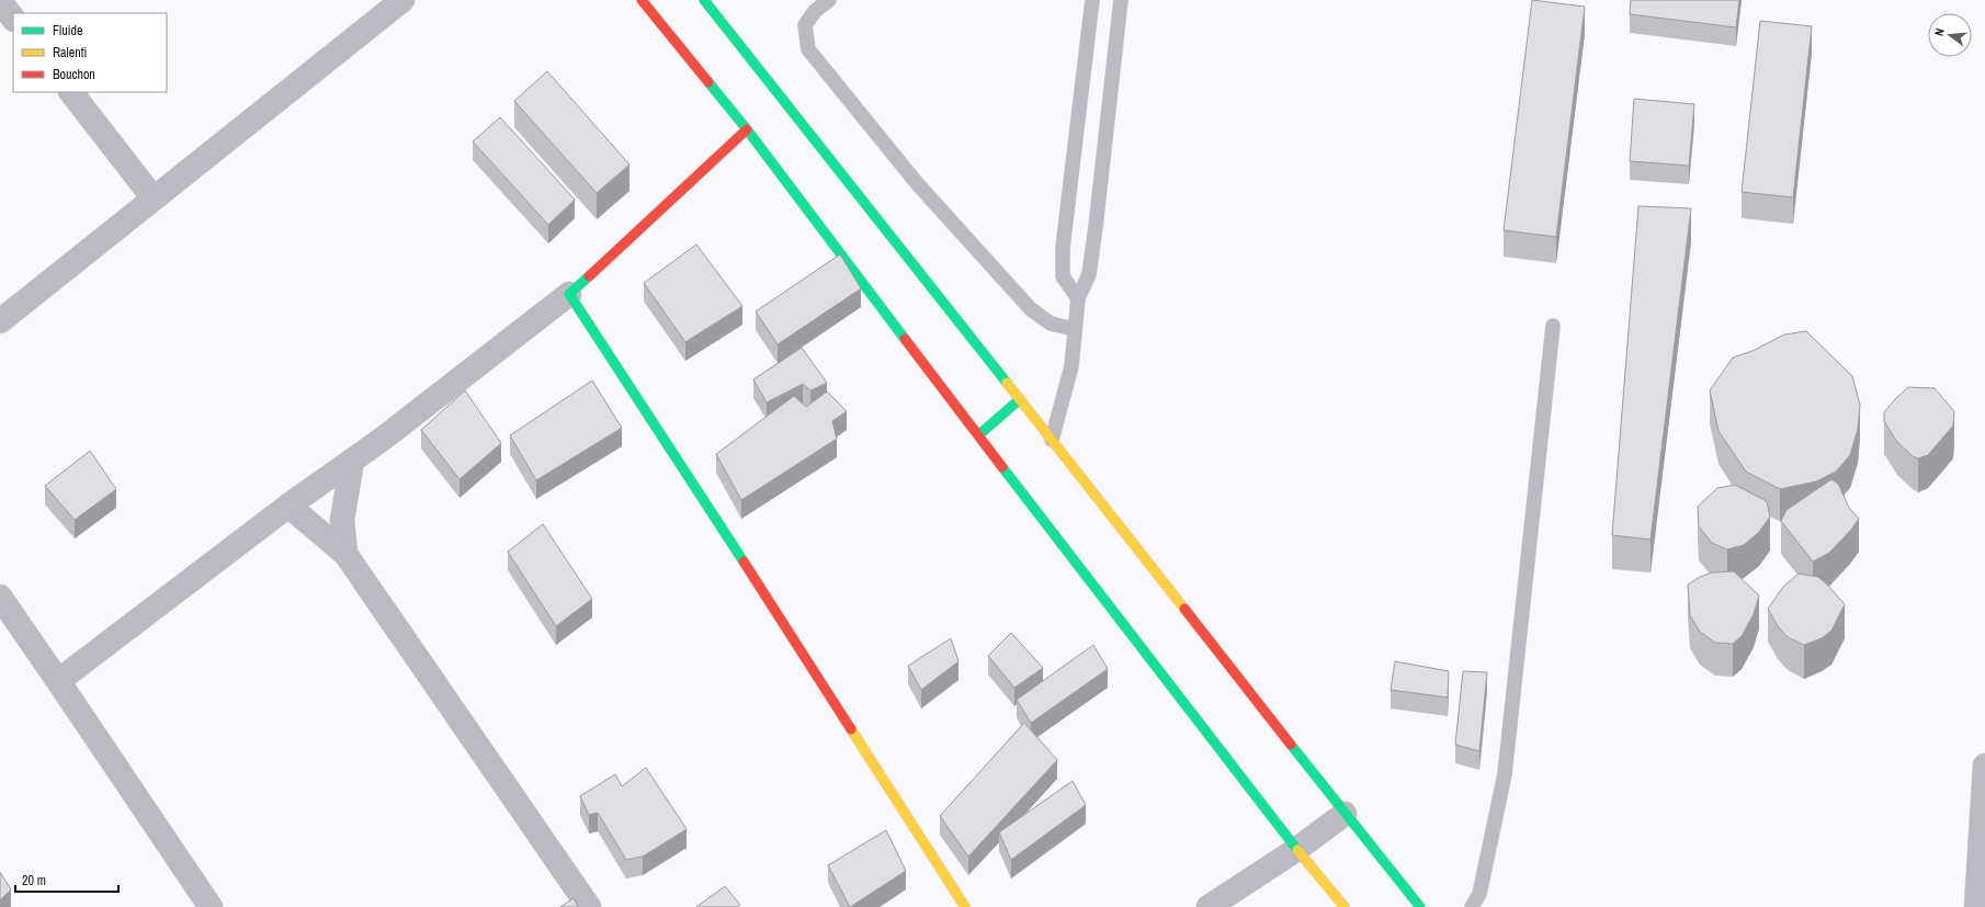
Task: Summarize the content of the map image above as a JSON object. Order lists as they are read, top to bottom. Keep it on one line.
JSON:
{"legend":["Fluide","Ralenti","Bouchon"],"scale_bar":"20 m","north":"left"}
